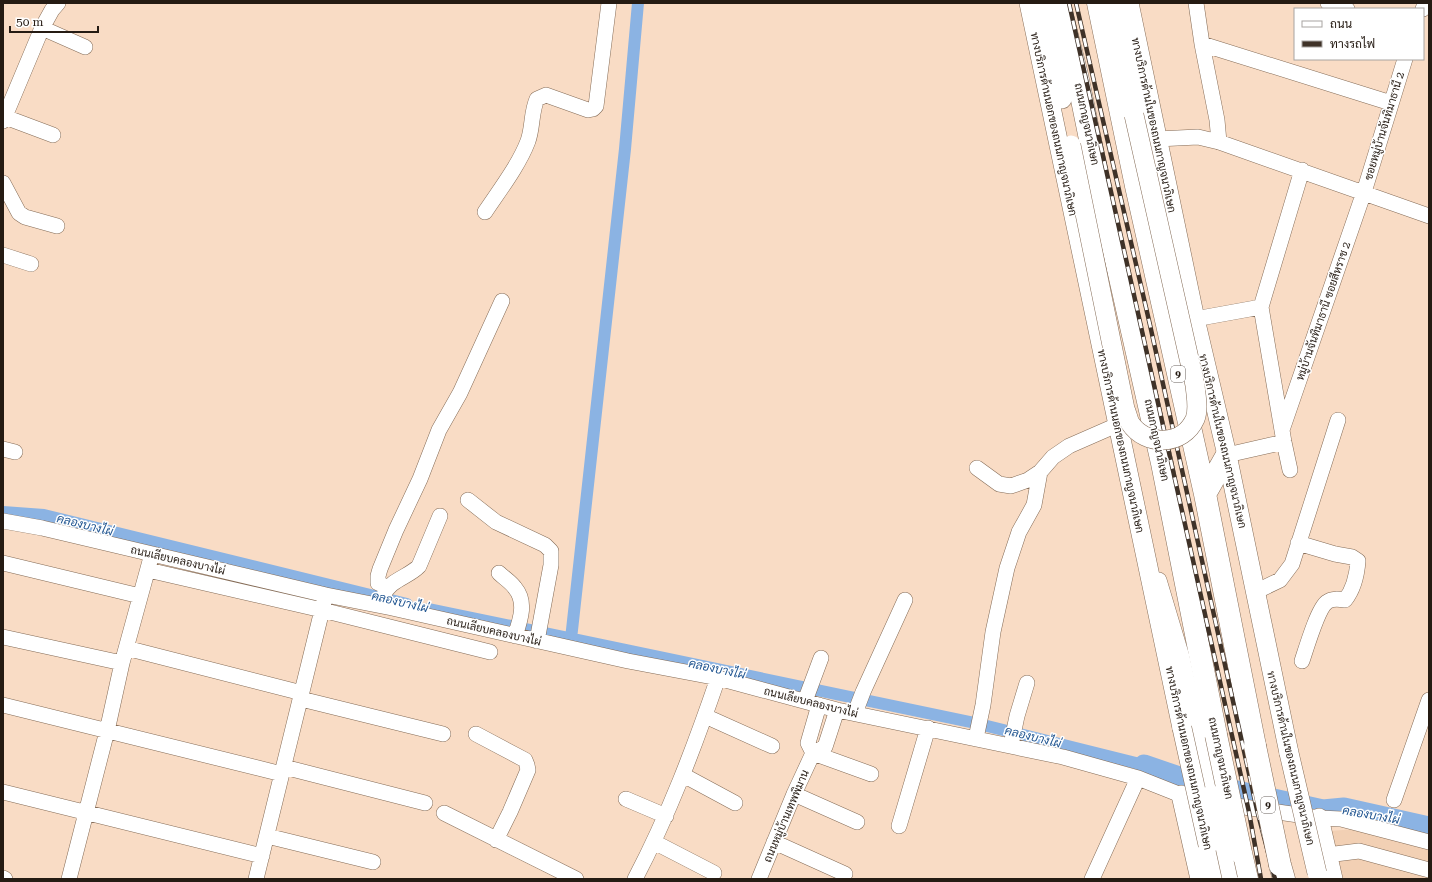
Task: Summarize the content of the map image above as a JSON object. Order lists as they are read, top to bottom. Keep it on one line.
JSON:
{"streets":{"highway":["ถนนกาญจนาภิเษก","9"],"main road":["ทางบริการด้านนอกของถนนกาญจนาภิเษก","ทางบริการด้านในของถนนกาญจนาภิเษก"],"street":["ซอยหมู่บ้านจันทิมาธานี 2","หมู่บ้านจันทิมาธานี ซอยสีหราช 2","ถนนเลียบคลองบางไผ่","ถนนหมู่บ้านเทพพิมาน"]},"crossings":[["ซอยหมู่บ้านจันทิมาธานี 2","หมู่บ้านจันทิมาธานี ซอยสีหราช 2"],["ถนนเลียบคลองบางไผ่","ถนนหมู่บ้านเทพพิมาน"]],"water":["คลองบางไผ่"],"legend":["ถนน","ทางรถไฟ"],"scale_bar":"50 m"}
